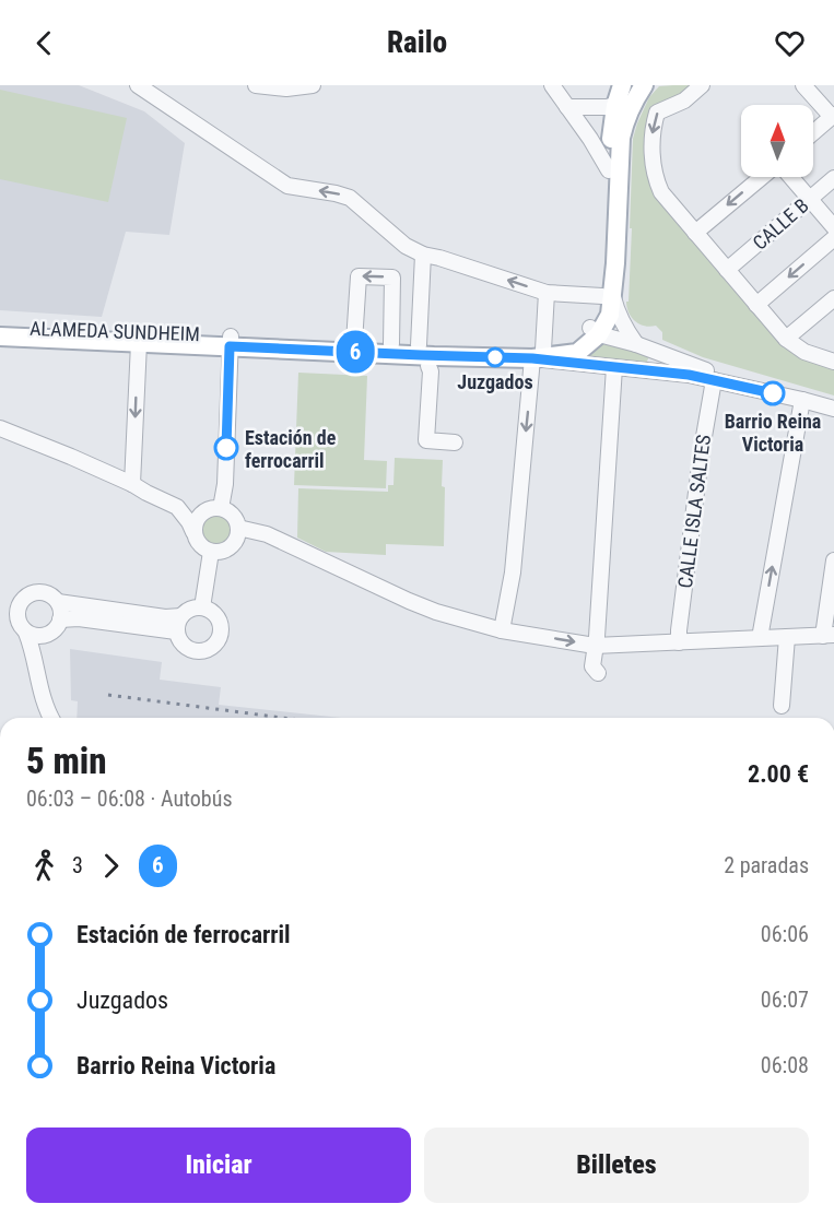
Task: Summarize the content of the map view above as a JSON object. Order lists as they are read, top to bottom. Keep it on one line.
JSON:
{"streets":{"main road":["ALAMEDA SUNDHEIM"],"street":["CALLE B","CALLE ISLA SALTES"]},"places":["Juzgados","Barrio Reina Victoria","Estación de ferrocarril"],"lines":["bus line 6"],"north":"top","page":{"header":"Railo","on_map":"6","heading":["5 min","06:03 – 06:08 · Autobús","2.00 €"],"legs":["3","6","2 paradas"],"list":[{"name":"Estación de ferrocarril","value":"06:06"},{"name":"Juzgados","value":"06:07"},{"name":"Barrio Reina Victoria","value":"06:08"}],"buttons":["Iniciar","Billetes"]}}
